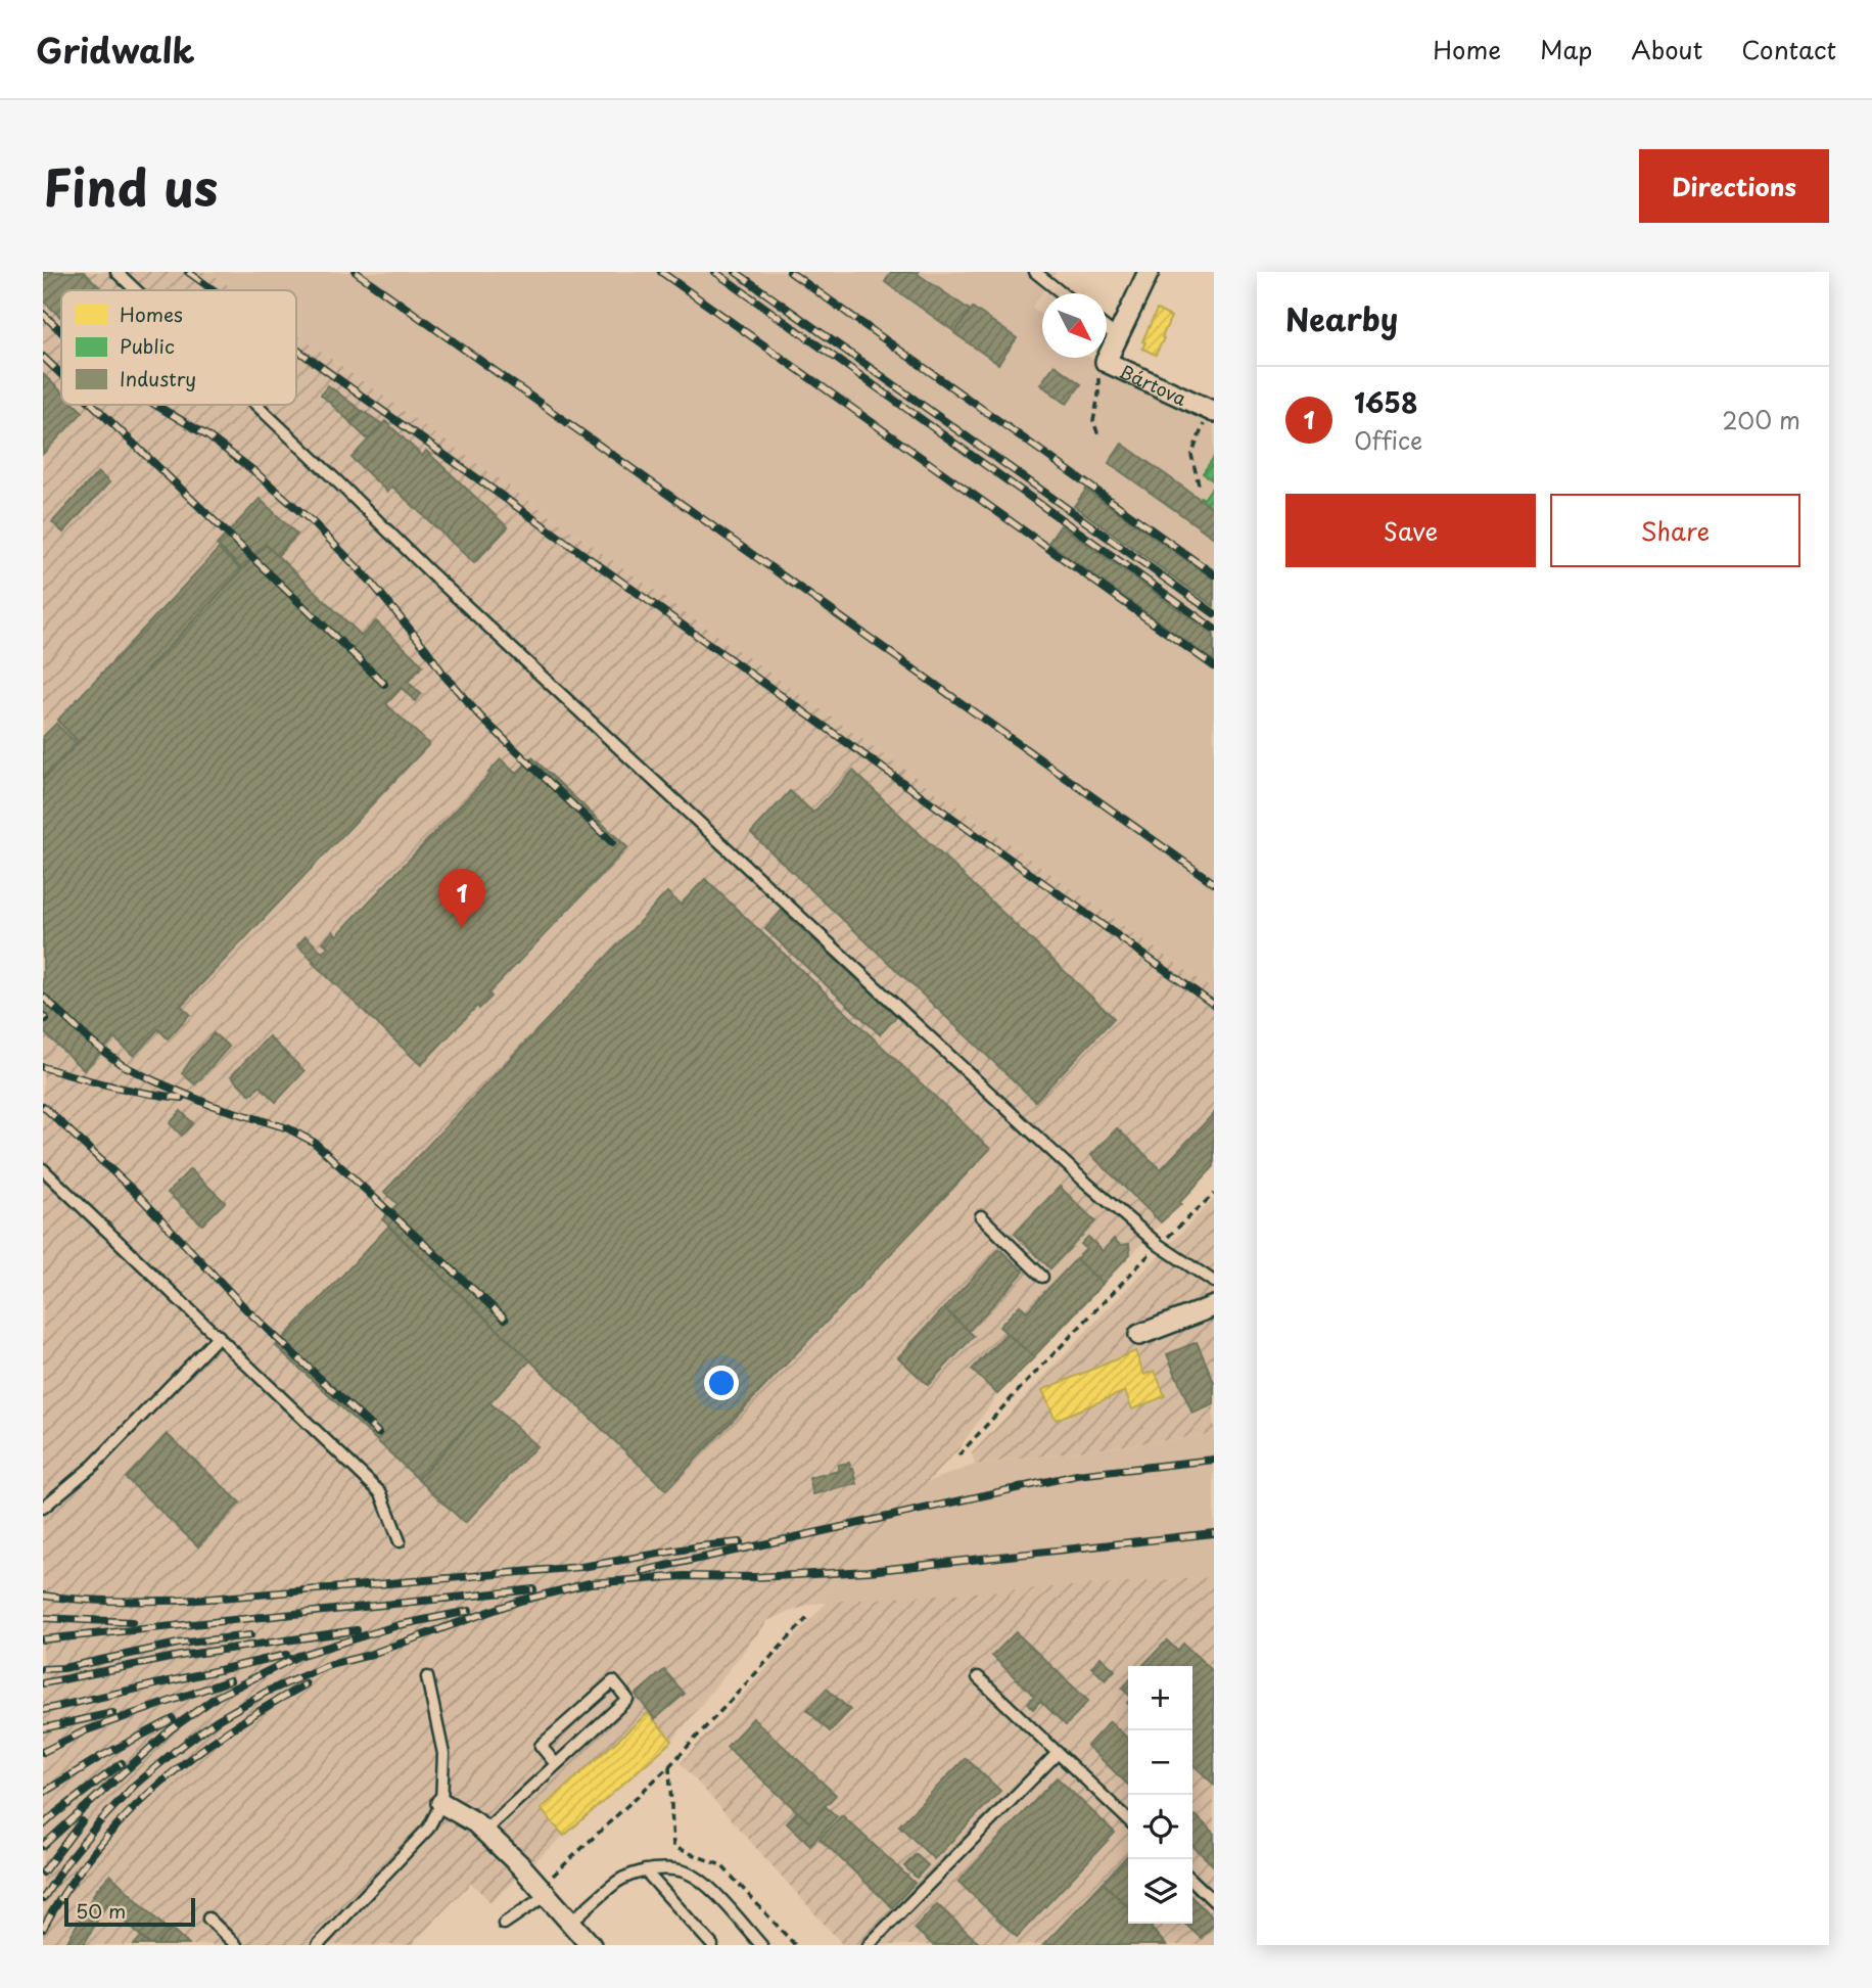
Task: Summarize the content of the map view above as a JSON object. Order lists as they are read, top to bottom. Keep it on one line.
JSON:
{"streets":{"street":["Bártova"]},"legend":["Homes","Public","Industry"],"scale_bar":"50 m","north":"bottom right","page":{"header":"Gridwalk","nav":["Home","Map","About","Contact"],"title":"Find us","buttons":["Directions",["Save","Share"]],"heading":"Nearby","list":[{"mark":"1","name":"1658","note":"Office","value":"200 m"}],"pins":"1","map_buttons":["+","−"],"scale":"50 m"}}
